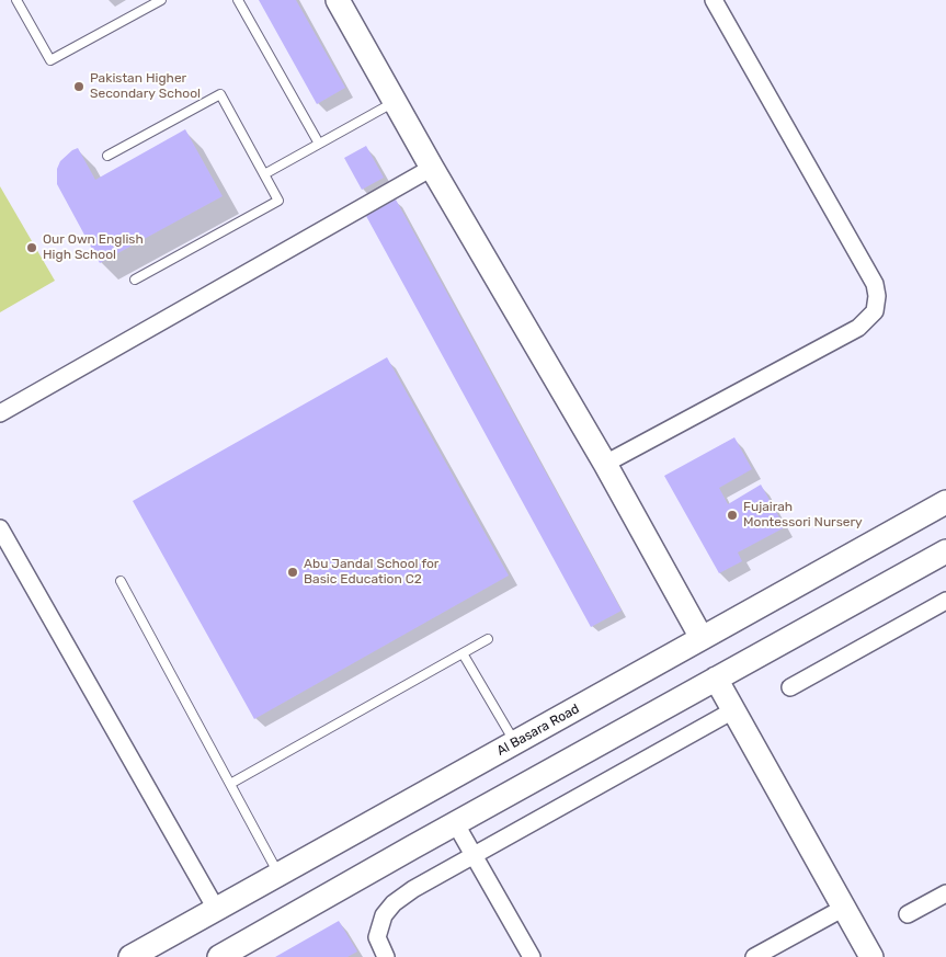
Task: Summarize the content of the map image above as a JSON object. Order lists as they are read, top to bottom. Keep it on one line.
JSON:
{"streets":{"street":["Al Basara Road"]},"places":["Pakistan Higher Secondary School","Our Own English High School","Fujairah Montessori Nursery","Abu Jandal School for Basic Education C2"]}
